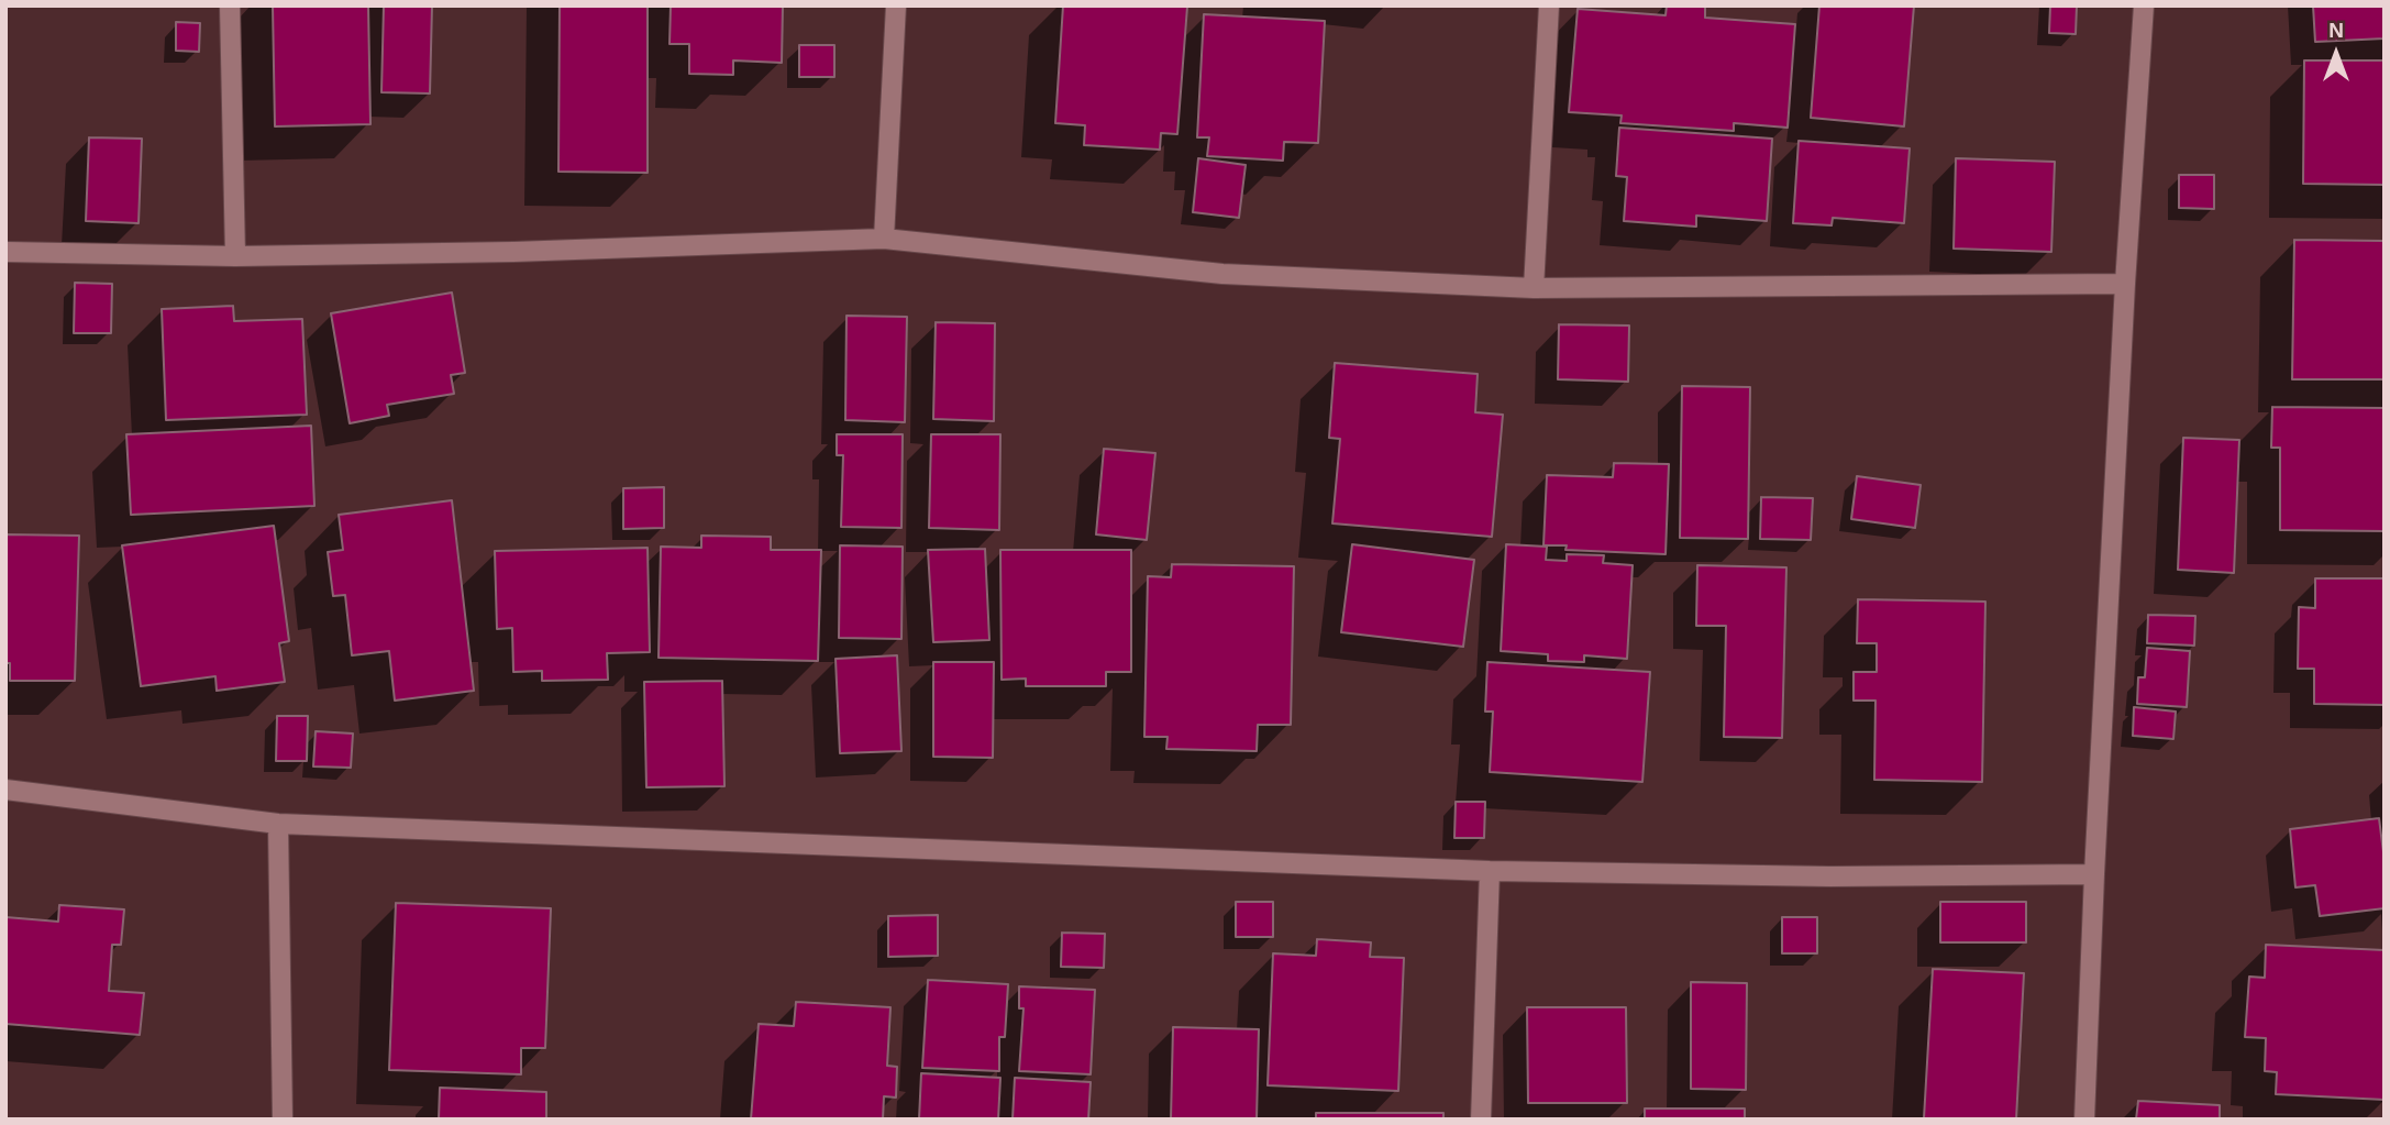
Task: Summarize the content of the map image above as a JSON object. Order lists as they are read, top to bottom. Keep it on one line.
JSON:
{"north":"top"}
